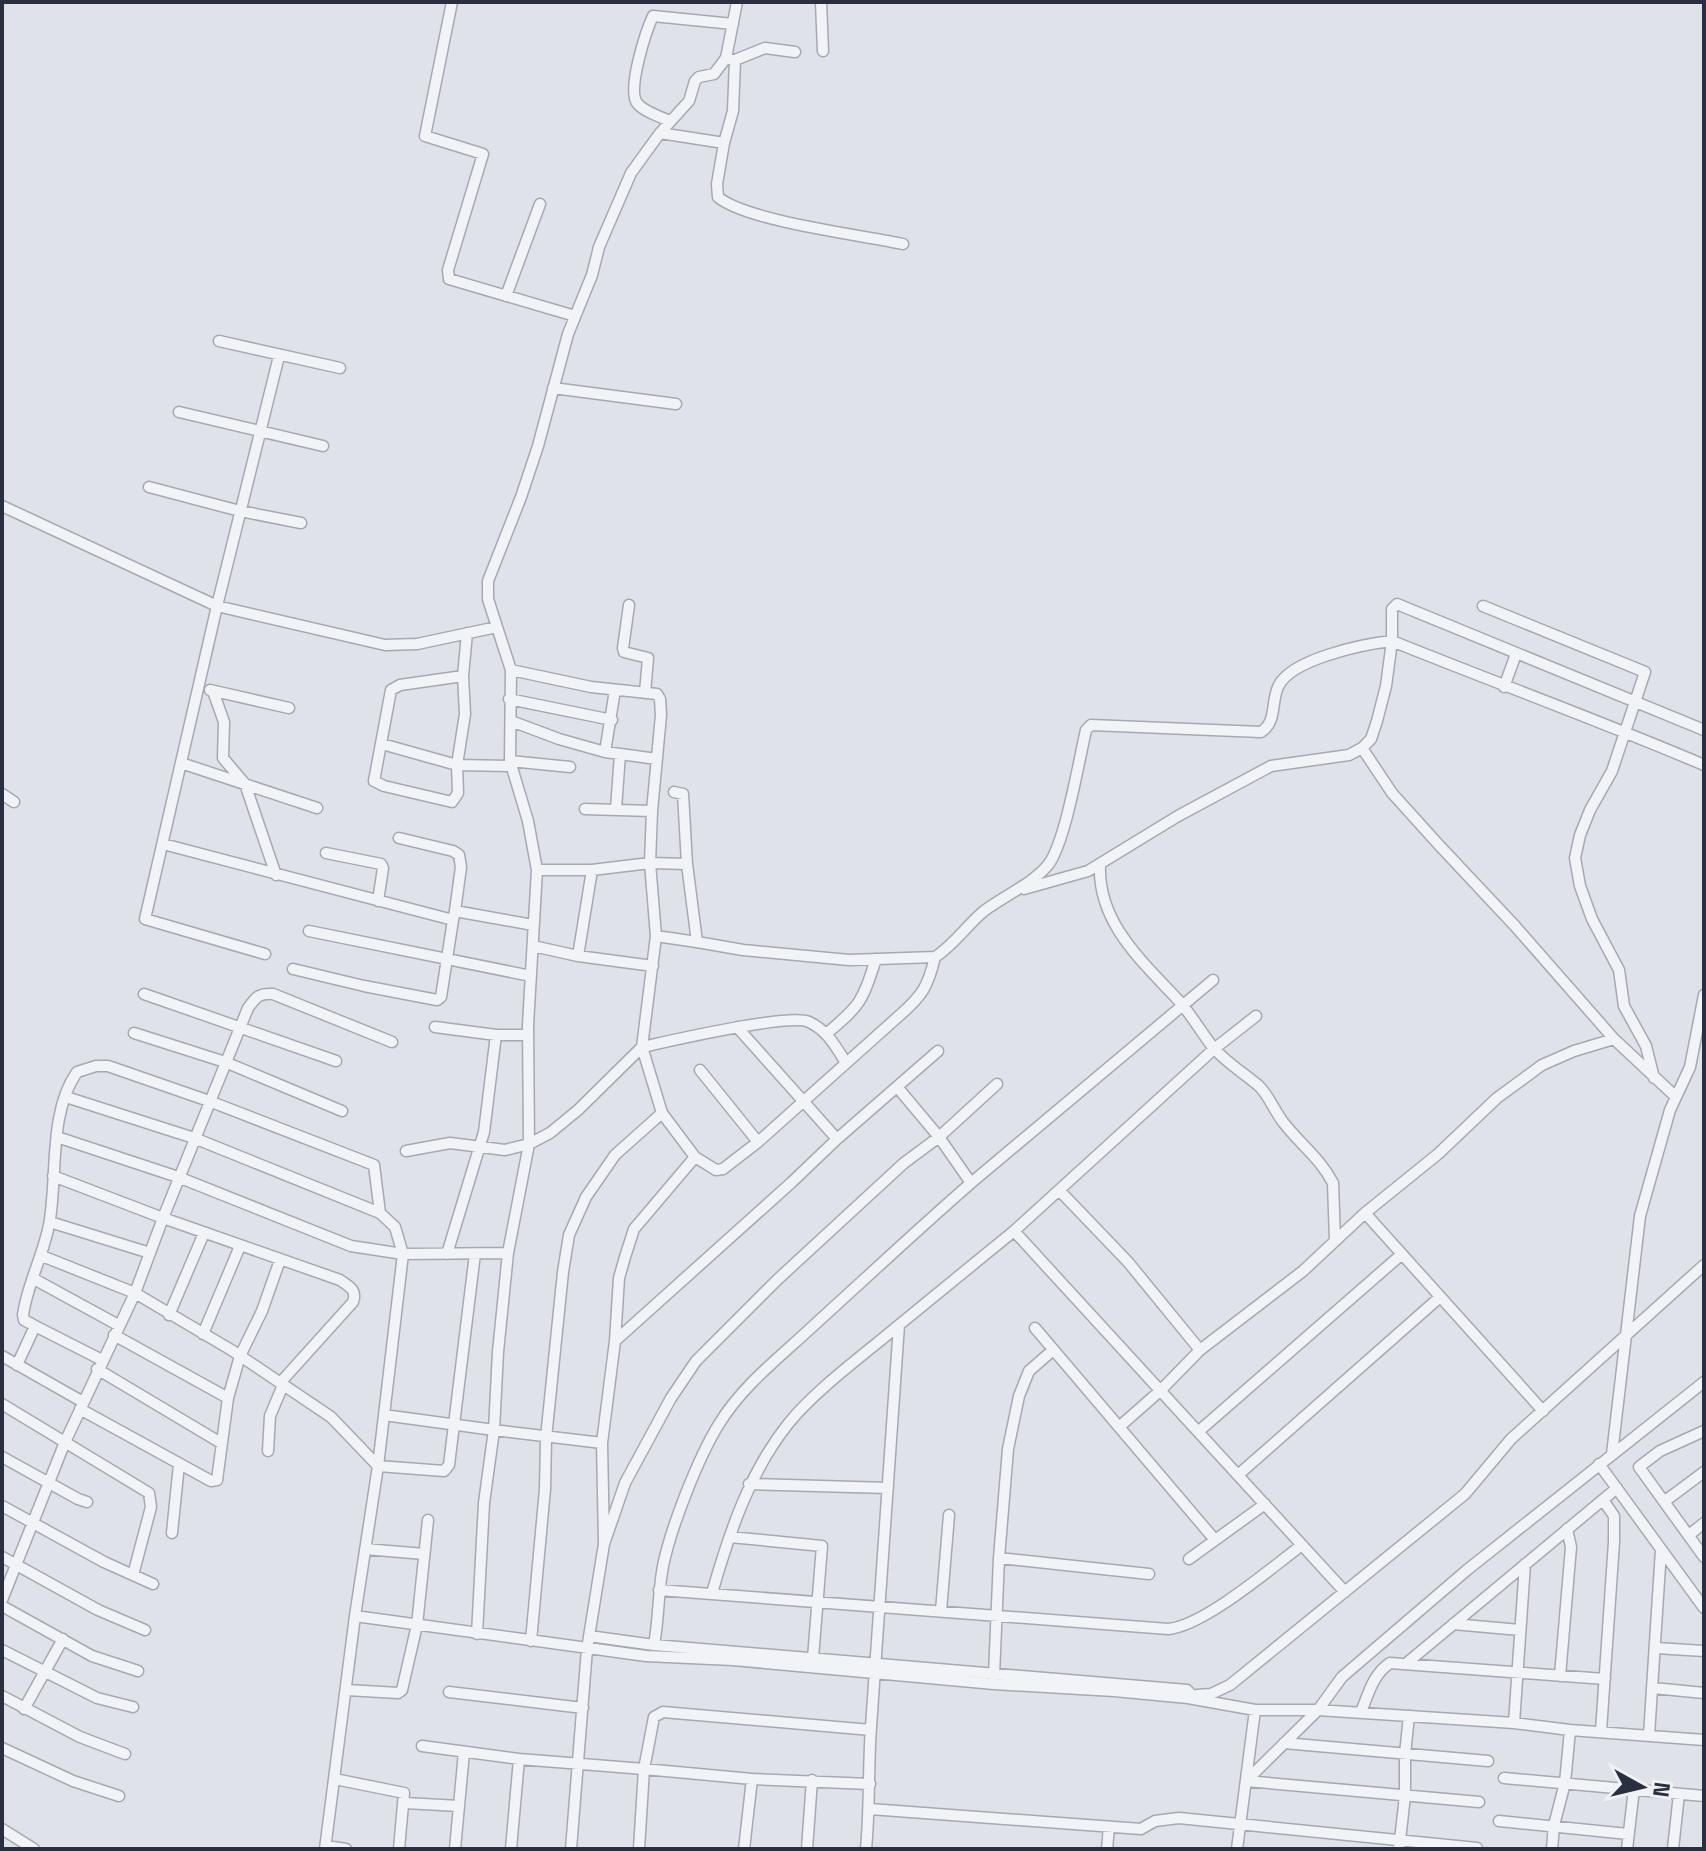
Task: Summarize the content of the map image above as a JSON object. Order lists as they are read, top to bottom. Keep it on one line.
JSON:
{"north":"right"}
